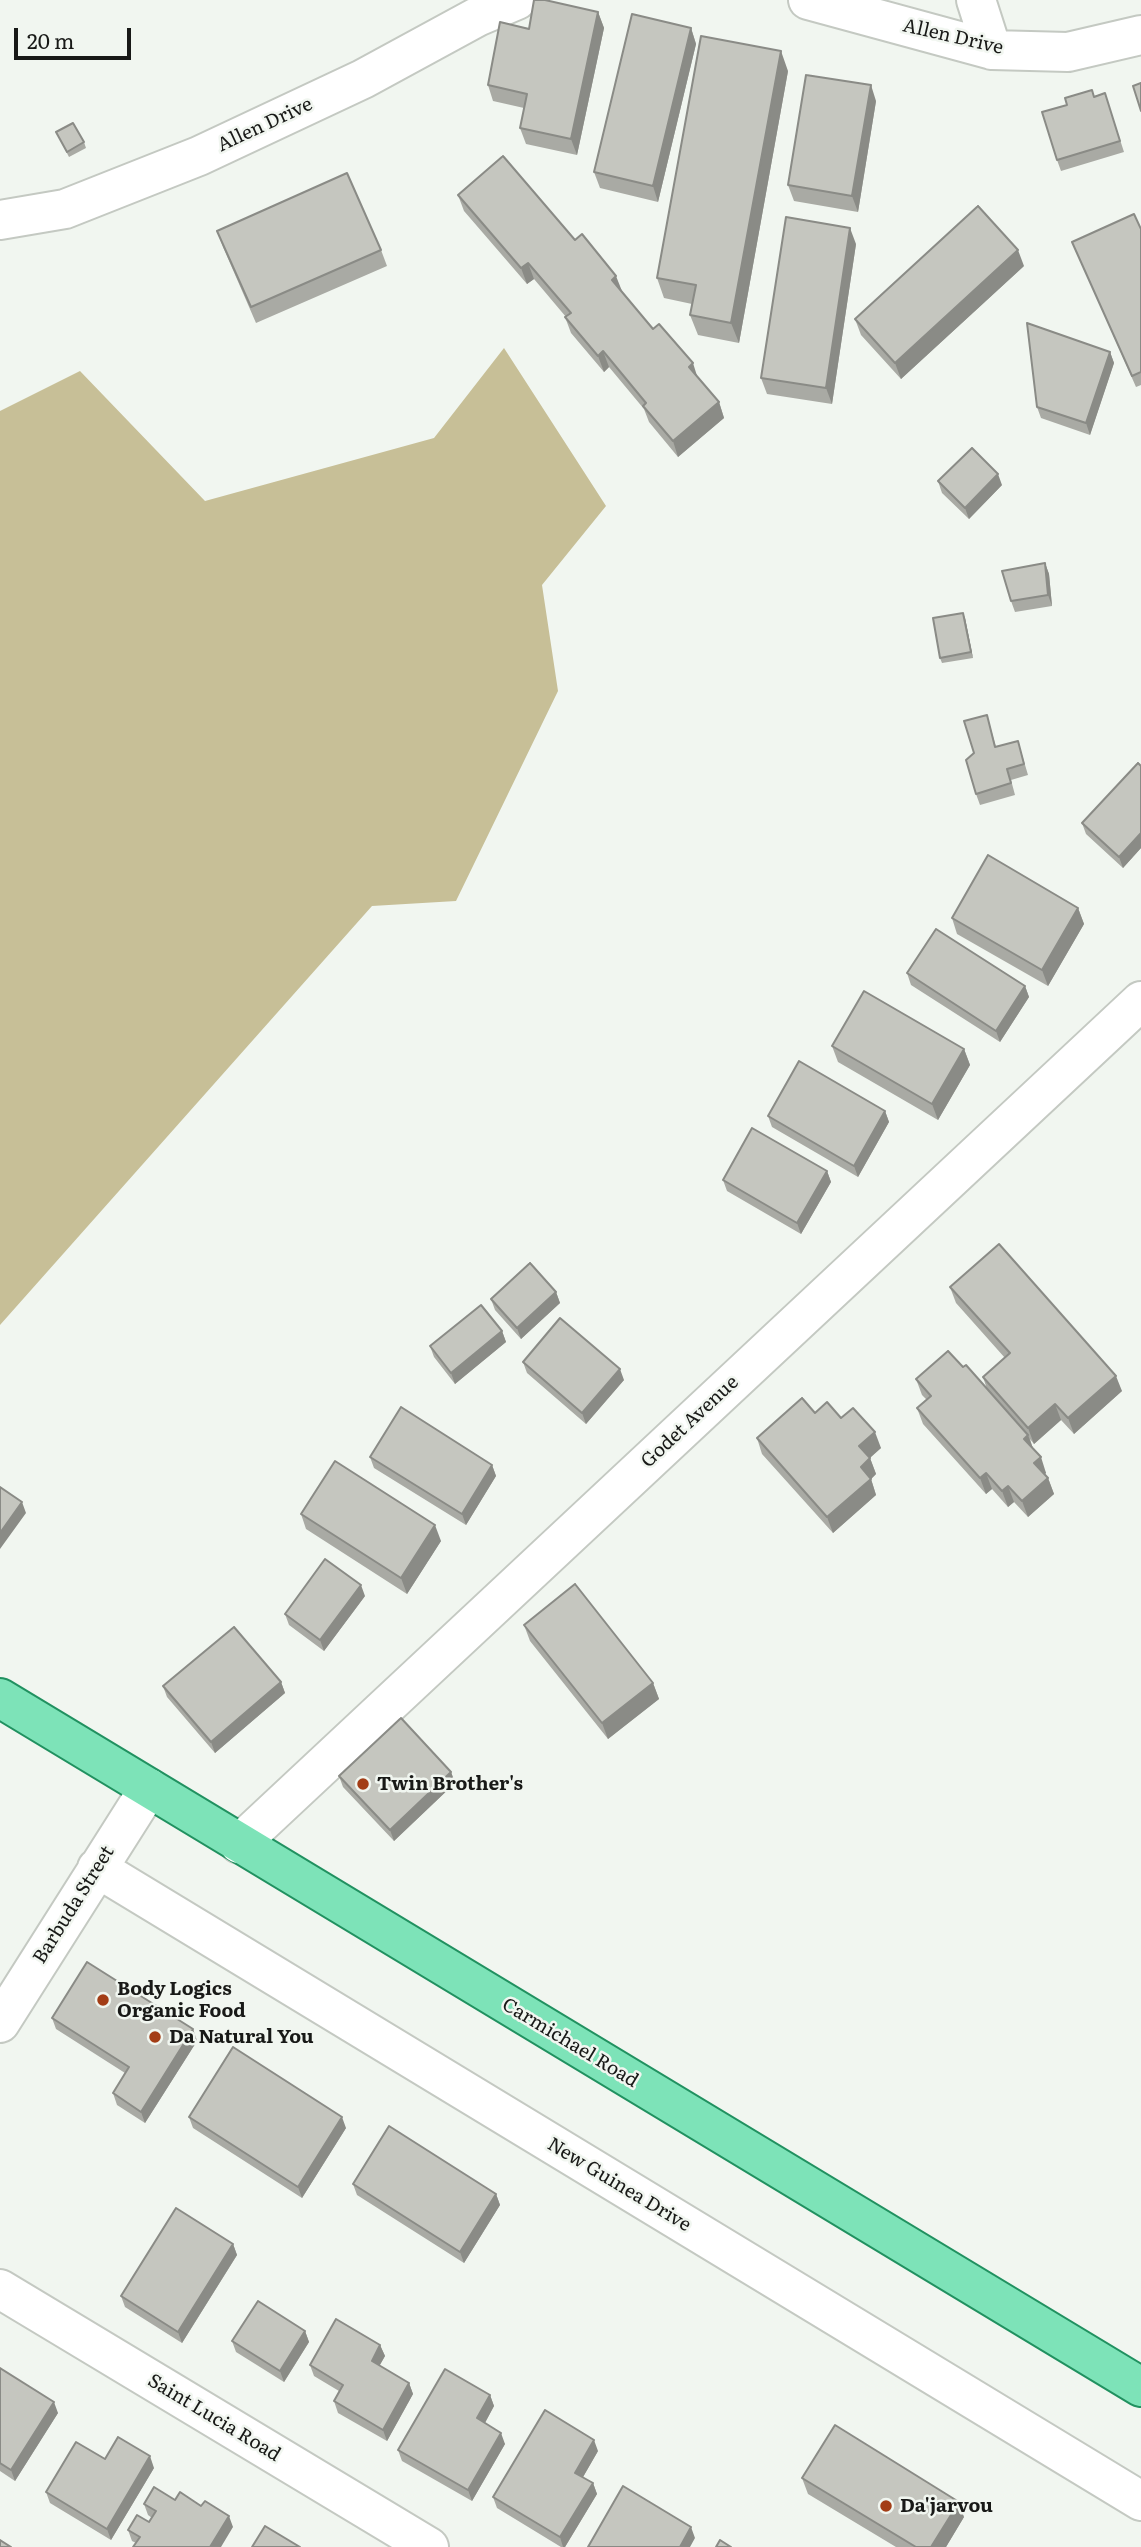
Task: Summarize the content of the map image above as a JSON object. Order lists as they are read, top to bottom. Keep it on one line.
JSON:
{"streets":{"main road":["Carmichael Road"],"street":["Allen Drive","Godet Avenue","Barbuda Street","New Guinea Drive","Saint Lucia Road"]},"crossings":[["Godet Avenue","Carmichael Road"],["Barbuda Street","Carmichael Road"],["Barbuda Street","New Guinea Drive"]],"places":["Twin Brother's","Body Logics Organic Food","Da Natural You","Da'jarvou"],"scale_bar":"20 m"}
